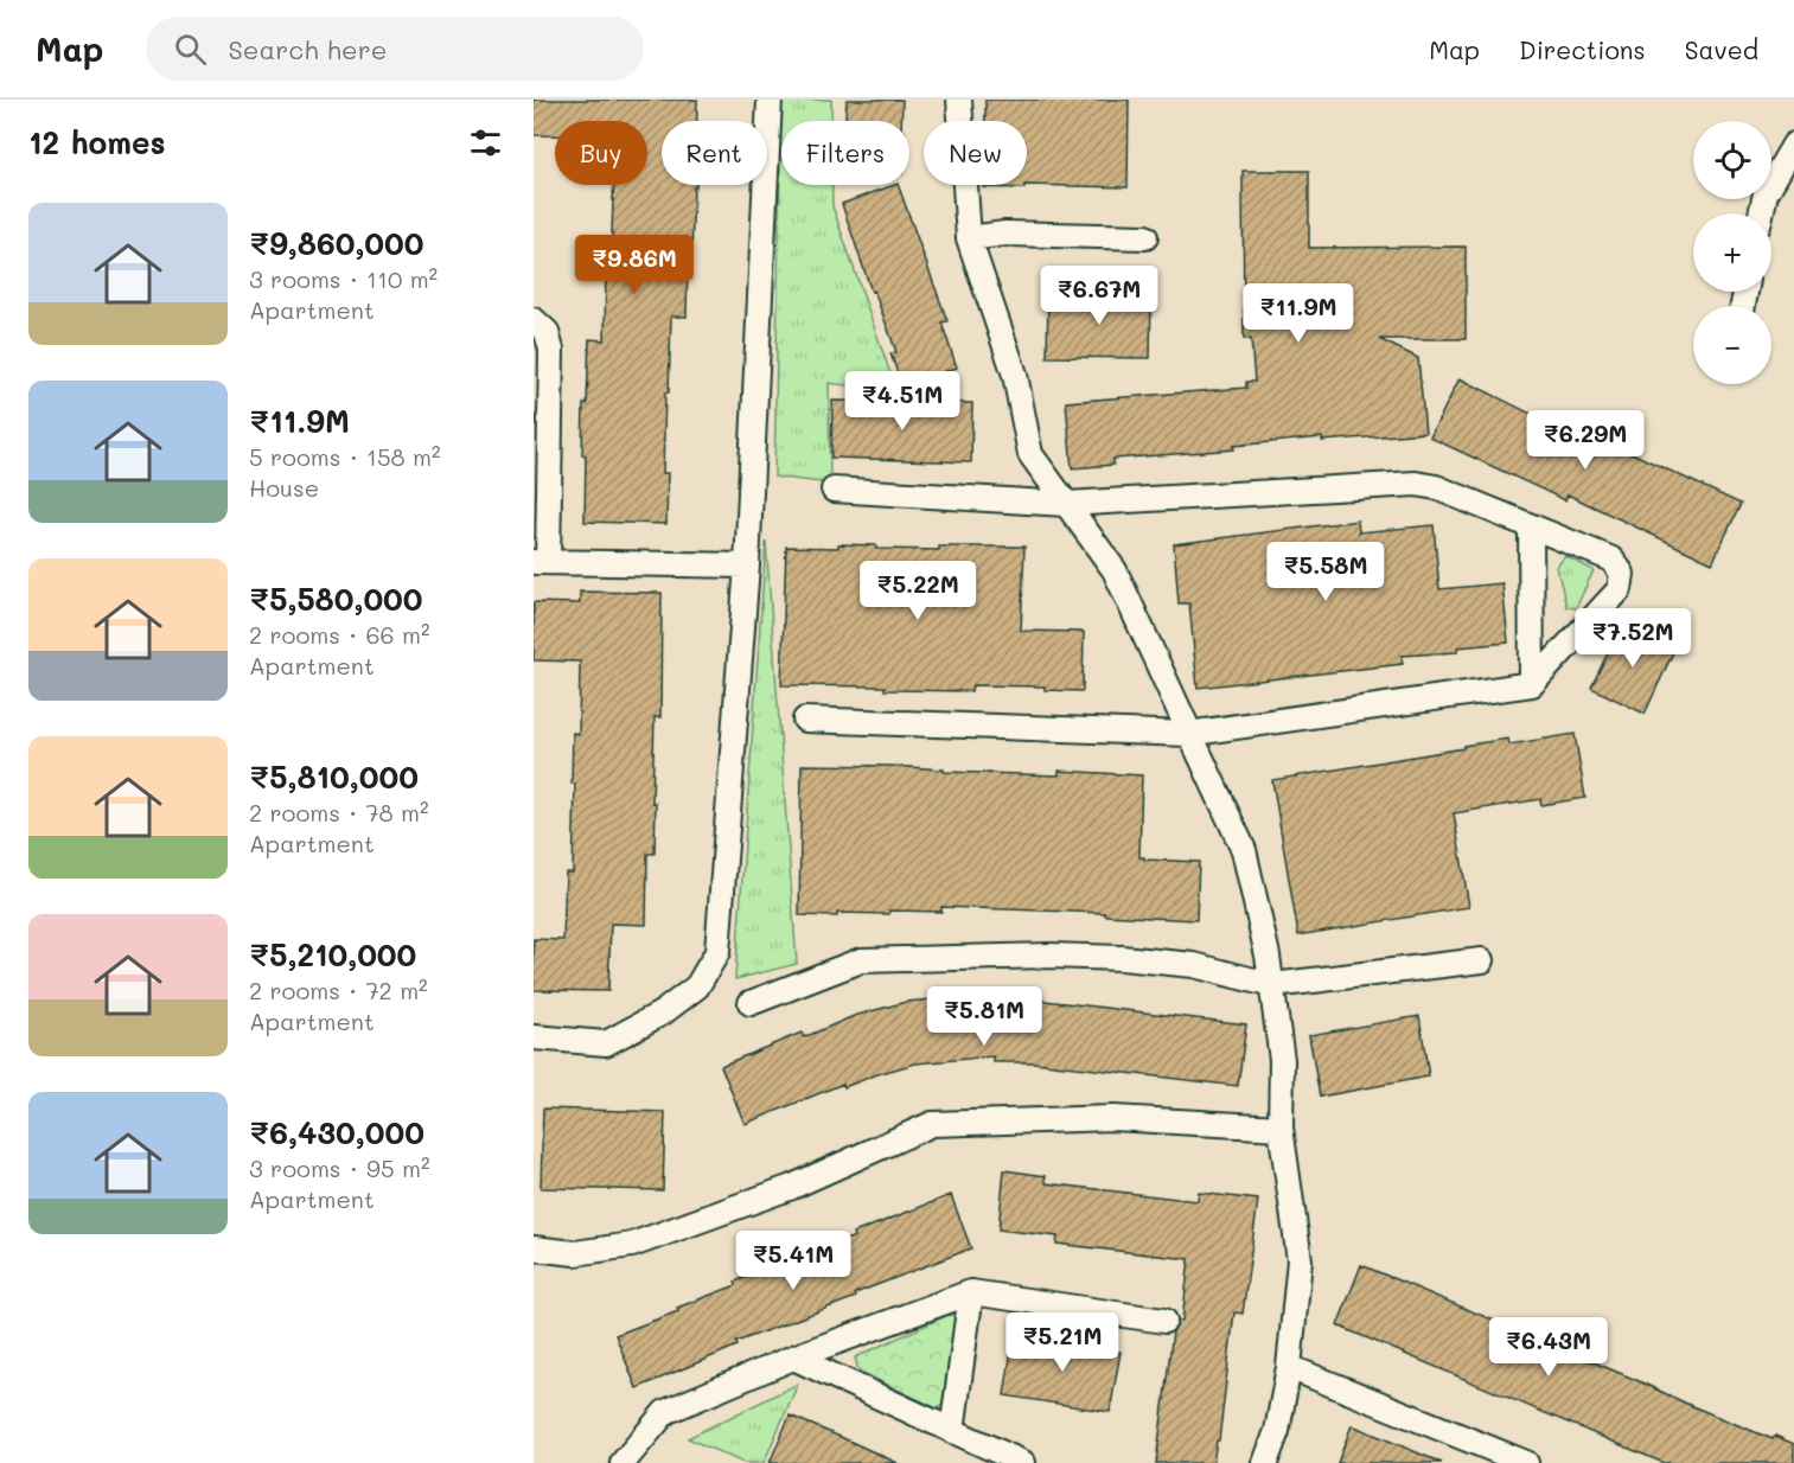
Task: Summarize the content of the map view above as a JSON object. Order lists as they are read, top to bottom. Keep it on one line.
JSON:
{"page":{"header":"Map","search":"Search here","nav":["Map","Directions","Saved"],"heading":"12 homes","map_buttons":["+","−"],"chip":["Buy","Rent","Filters","New"],"list":[{"name":"₹9,860,000","note":"3 rooms · 110 m² · Apartment"},{"name":"₹11.9M","note":"5 rooms · 158 m² · House"},{"name":"₹5,580,000","note":"2 rooms · 66 m² · Apartment"},{"name":"₹5,810,000","note":"2 rooms · 78 m² · Apartment"},{"name":"₹5,210,000","note":"2 rooms · 72 m² · Apartment"},{"name":"₹6,430,000","note":"3 rooms · 95 m² · Apartment"}],"price":["₹9.86M","₹6.67M","₹11.9M","₹4.51M","₹6.29M","₹5.58M","₹5.22M","₹7.52M","₹5.81M","₹5.41M","₹5.21M","₹6.43M"]}}
